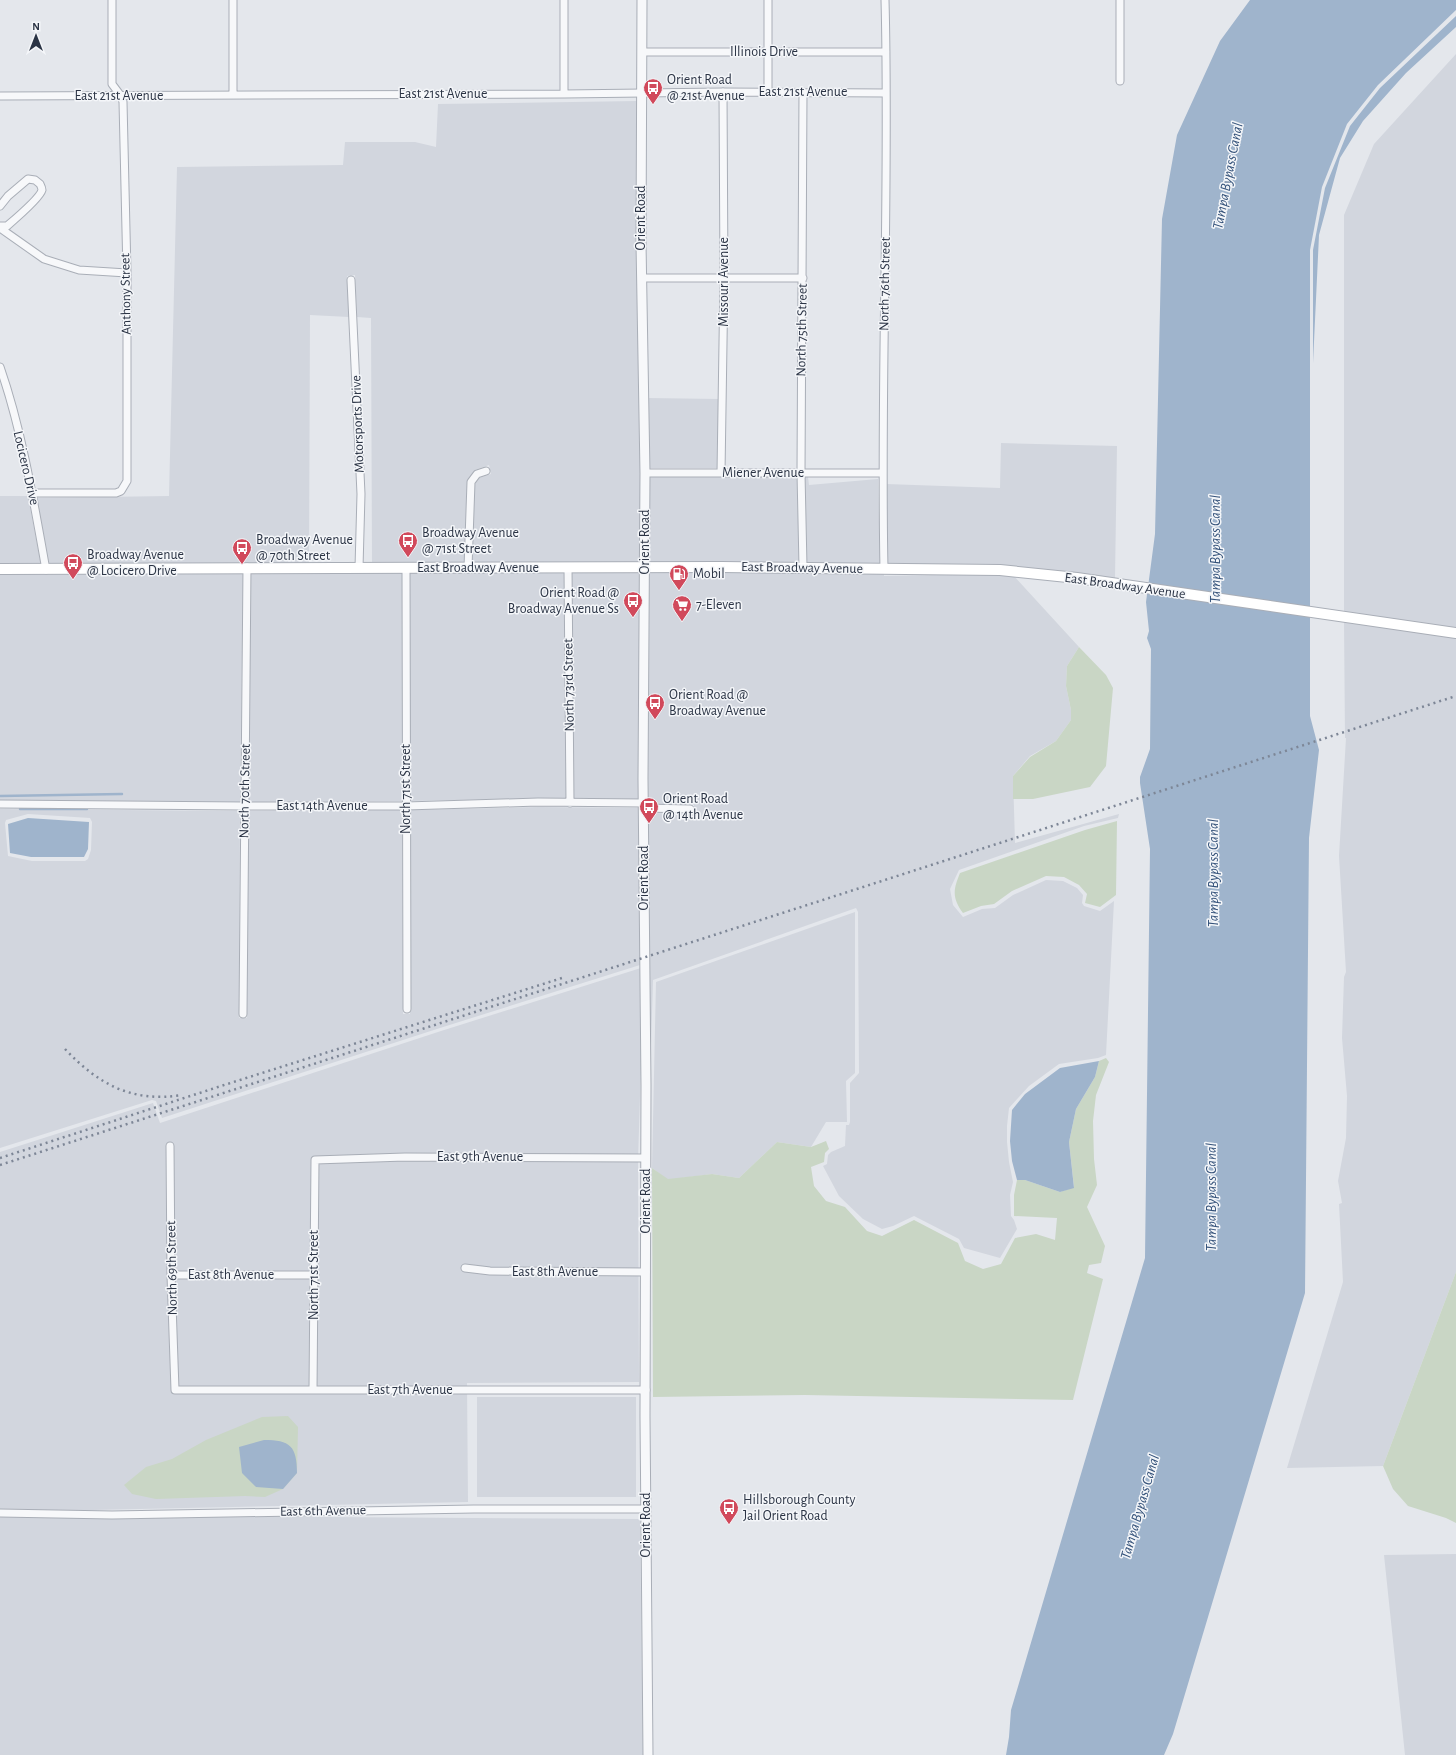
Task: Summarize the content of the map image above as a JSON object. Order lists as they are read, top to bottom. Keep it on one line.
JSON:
{"streets":{"main road":["East Broadway Avenue"],"street":["Illinois Drive","East 21st Avenue","Orient Road","Missouri Avenue","North 76th Street","Anthony Street","North 75th Street","Motorsports Drive","Locicero Drive","Miener Avenue","North 73rd Street","North 71st Street","North 70th Street","East 14th Avenue","East 9th Avenue","North 69th Street","East 8th Avenue","East 7th Avenue","East 6th Avenue"]},"crossings":[["Illinois Drive","Orient Road"],["Illinois Drive","North 76th Street"],["East 21st Avenue","Orient Road"],["East 21st Avenue","Missouri Avenue"],["East 21st Avenue","North 76th Street"],["East 21st Avenue","Anthony Street"],["East 21st Avenue","North 75th Street"],["Orient Road","Miener Avenue"],["Orient Road","East Broadway Avenue"],["Orient Road","East 14th Avenue"],["Orient Road","East 9th Avenue"],["Orient Road","East 8th Avenue"],["Orient Road","East 7th Avenue"],["Orient Road","East 6th Avenue"],["Missouri Avenue","Miener Avenue"],["North 76th Street","Miener Avenue"],["North 76th Street","East Broadway Avenue"],["Anthony Street","Locicero Drive"],["North 75th Street","Miener Avenue"],["North 75th Street","East Broadway Avenue"],["Motorsports Drive","East Broadway Avenue"],["Locicero Drive","East Broadway Avenue"],["East Broadway Avenue","North 73rd Street"],["East Broadway Avenue","North 71st Street"],["East Broadway Avenue","North 70th Street"],["North 73rd Street","East 14th Avenue"],["North 71st Street","East 14th Avenue"],["North 71st Street","East 9th Avenue"],["North 71st Street","East 8th Avenue"],["North 71st Street","East 7th Avenue"],["North 70th Street","East 14th Avenue"],["North 69th Street","East 8th Avenue"],["North 69th Street","East 7th Avenue"]],"water":["Tampa Bypass Canal"],"places":{"bus stop":["Orient Road @ 21st Avenue","Broadway Avenue @ 71st Street","Broadway Avenue @ 70th Street","Broadway Avenue @ Locicero Drive","Orient Road @ Broadway Avenue Ss","Orient Road @ Broadway Avenue","Orient Road @ 14th Avenue","Hillsborough County Jail Orient Road"],"fuel station":["Mobil"],"supermarket":["7-Eleven"]},"north":"top"}
